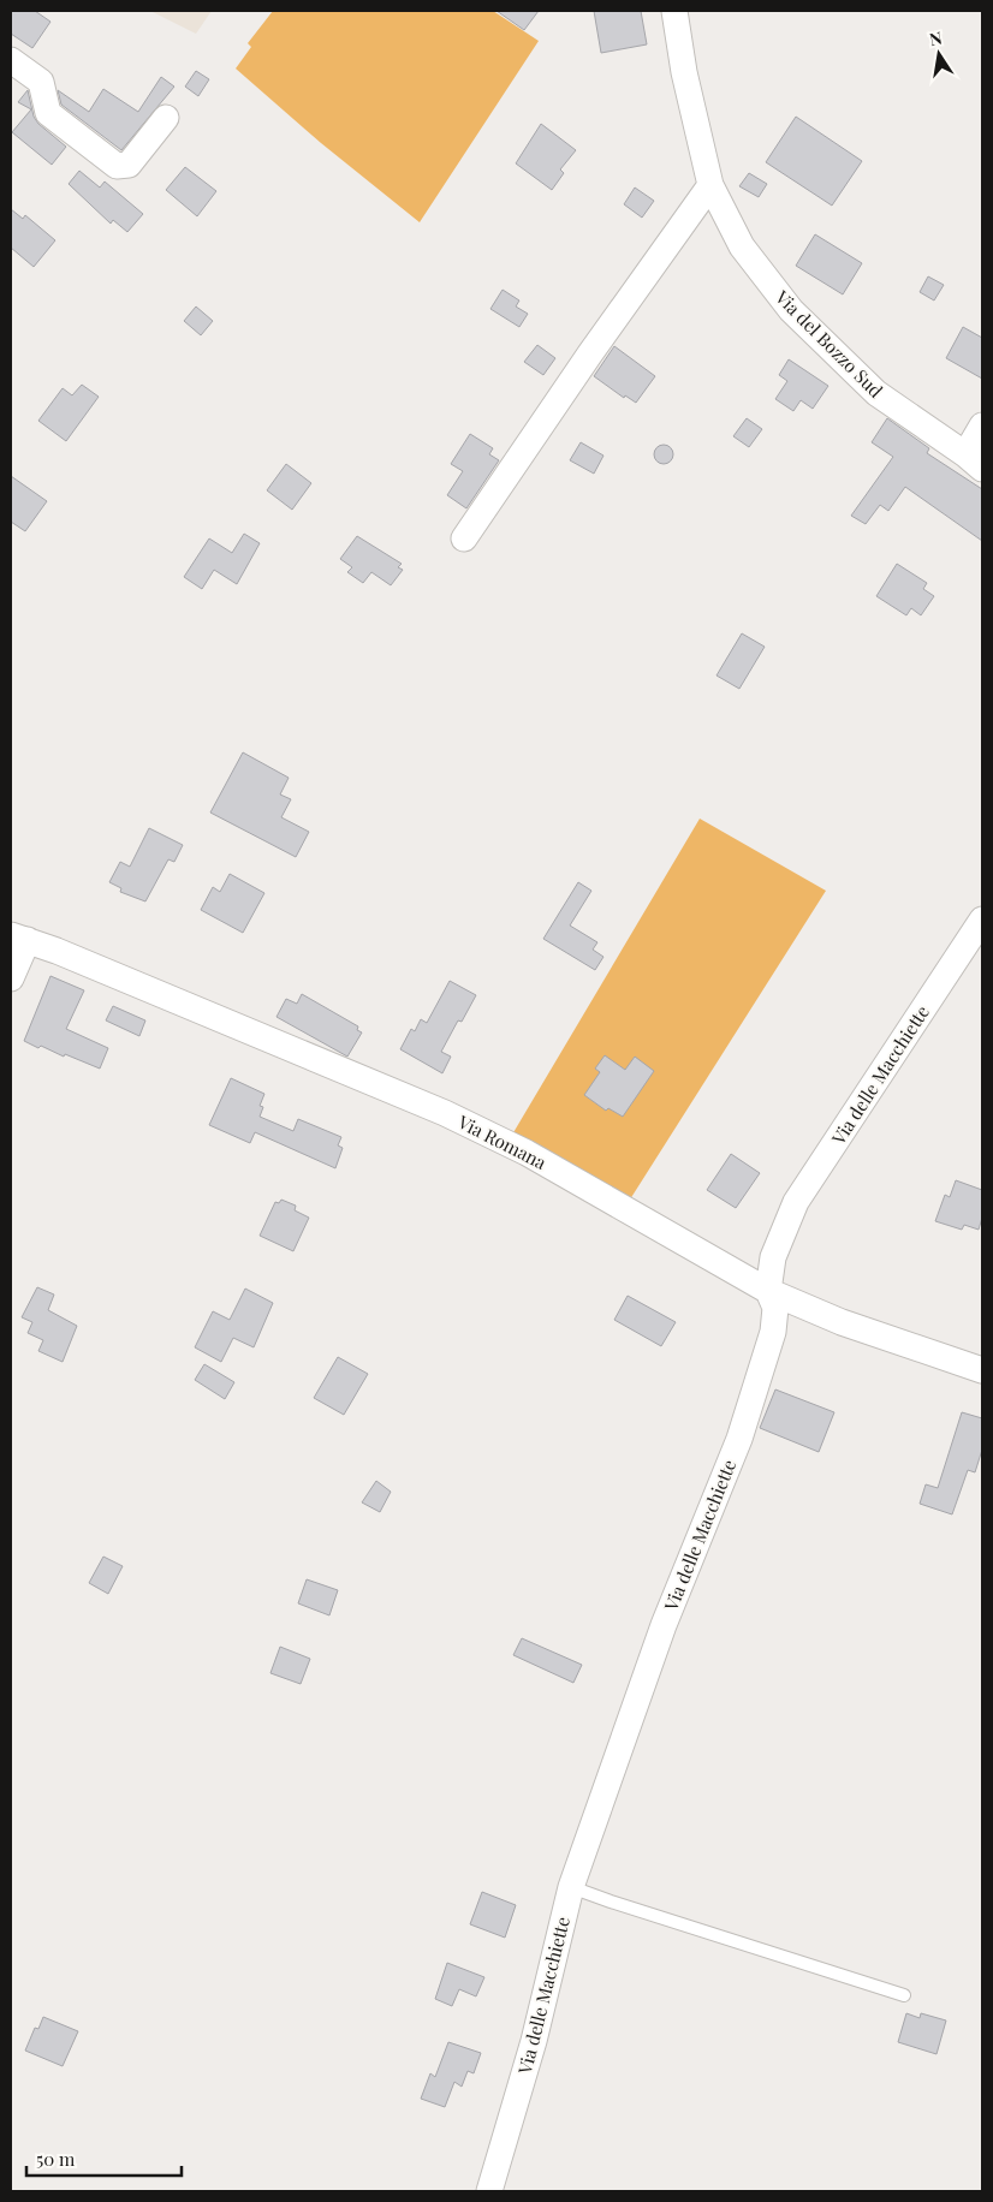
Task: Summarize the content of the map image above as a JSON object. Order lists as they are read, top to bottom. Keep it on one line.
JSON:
{"streets":{"street":["Via del Bozzo Sud","Via delle Macchiette","Via Romana"]},"crossings":[["Via delle Macchiette","Via Romana"]],"scale_bar":"50 m","north":"top"}
